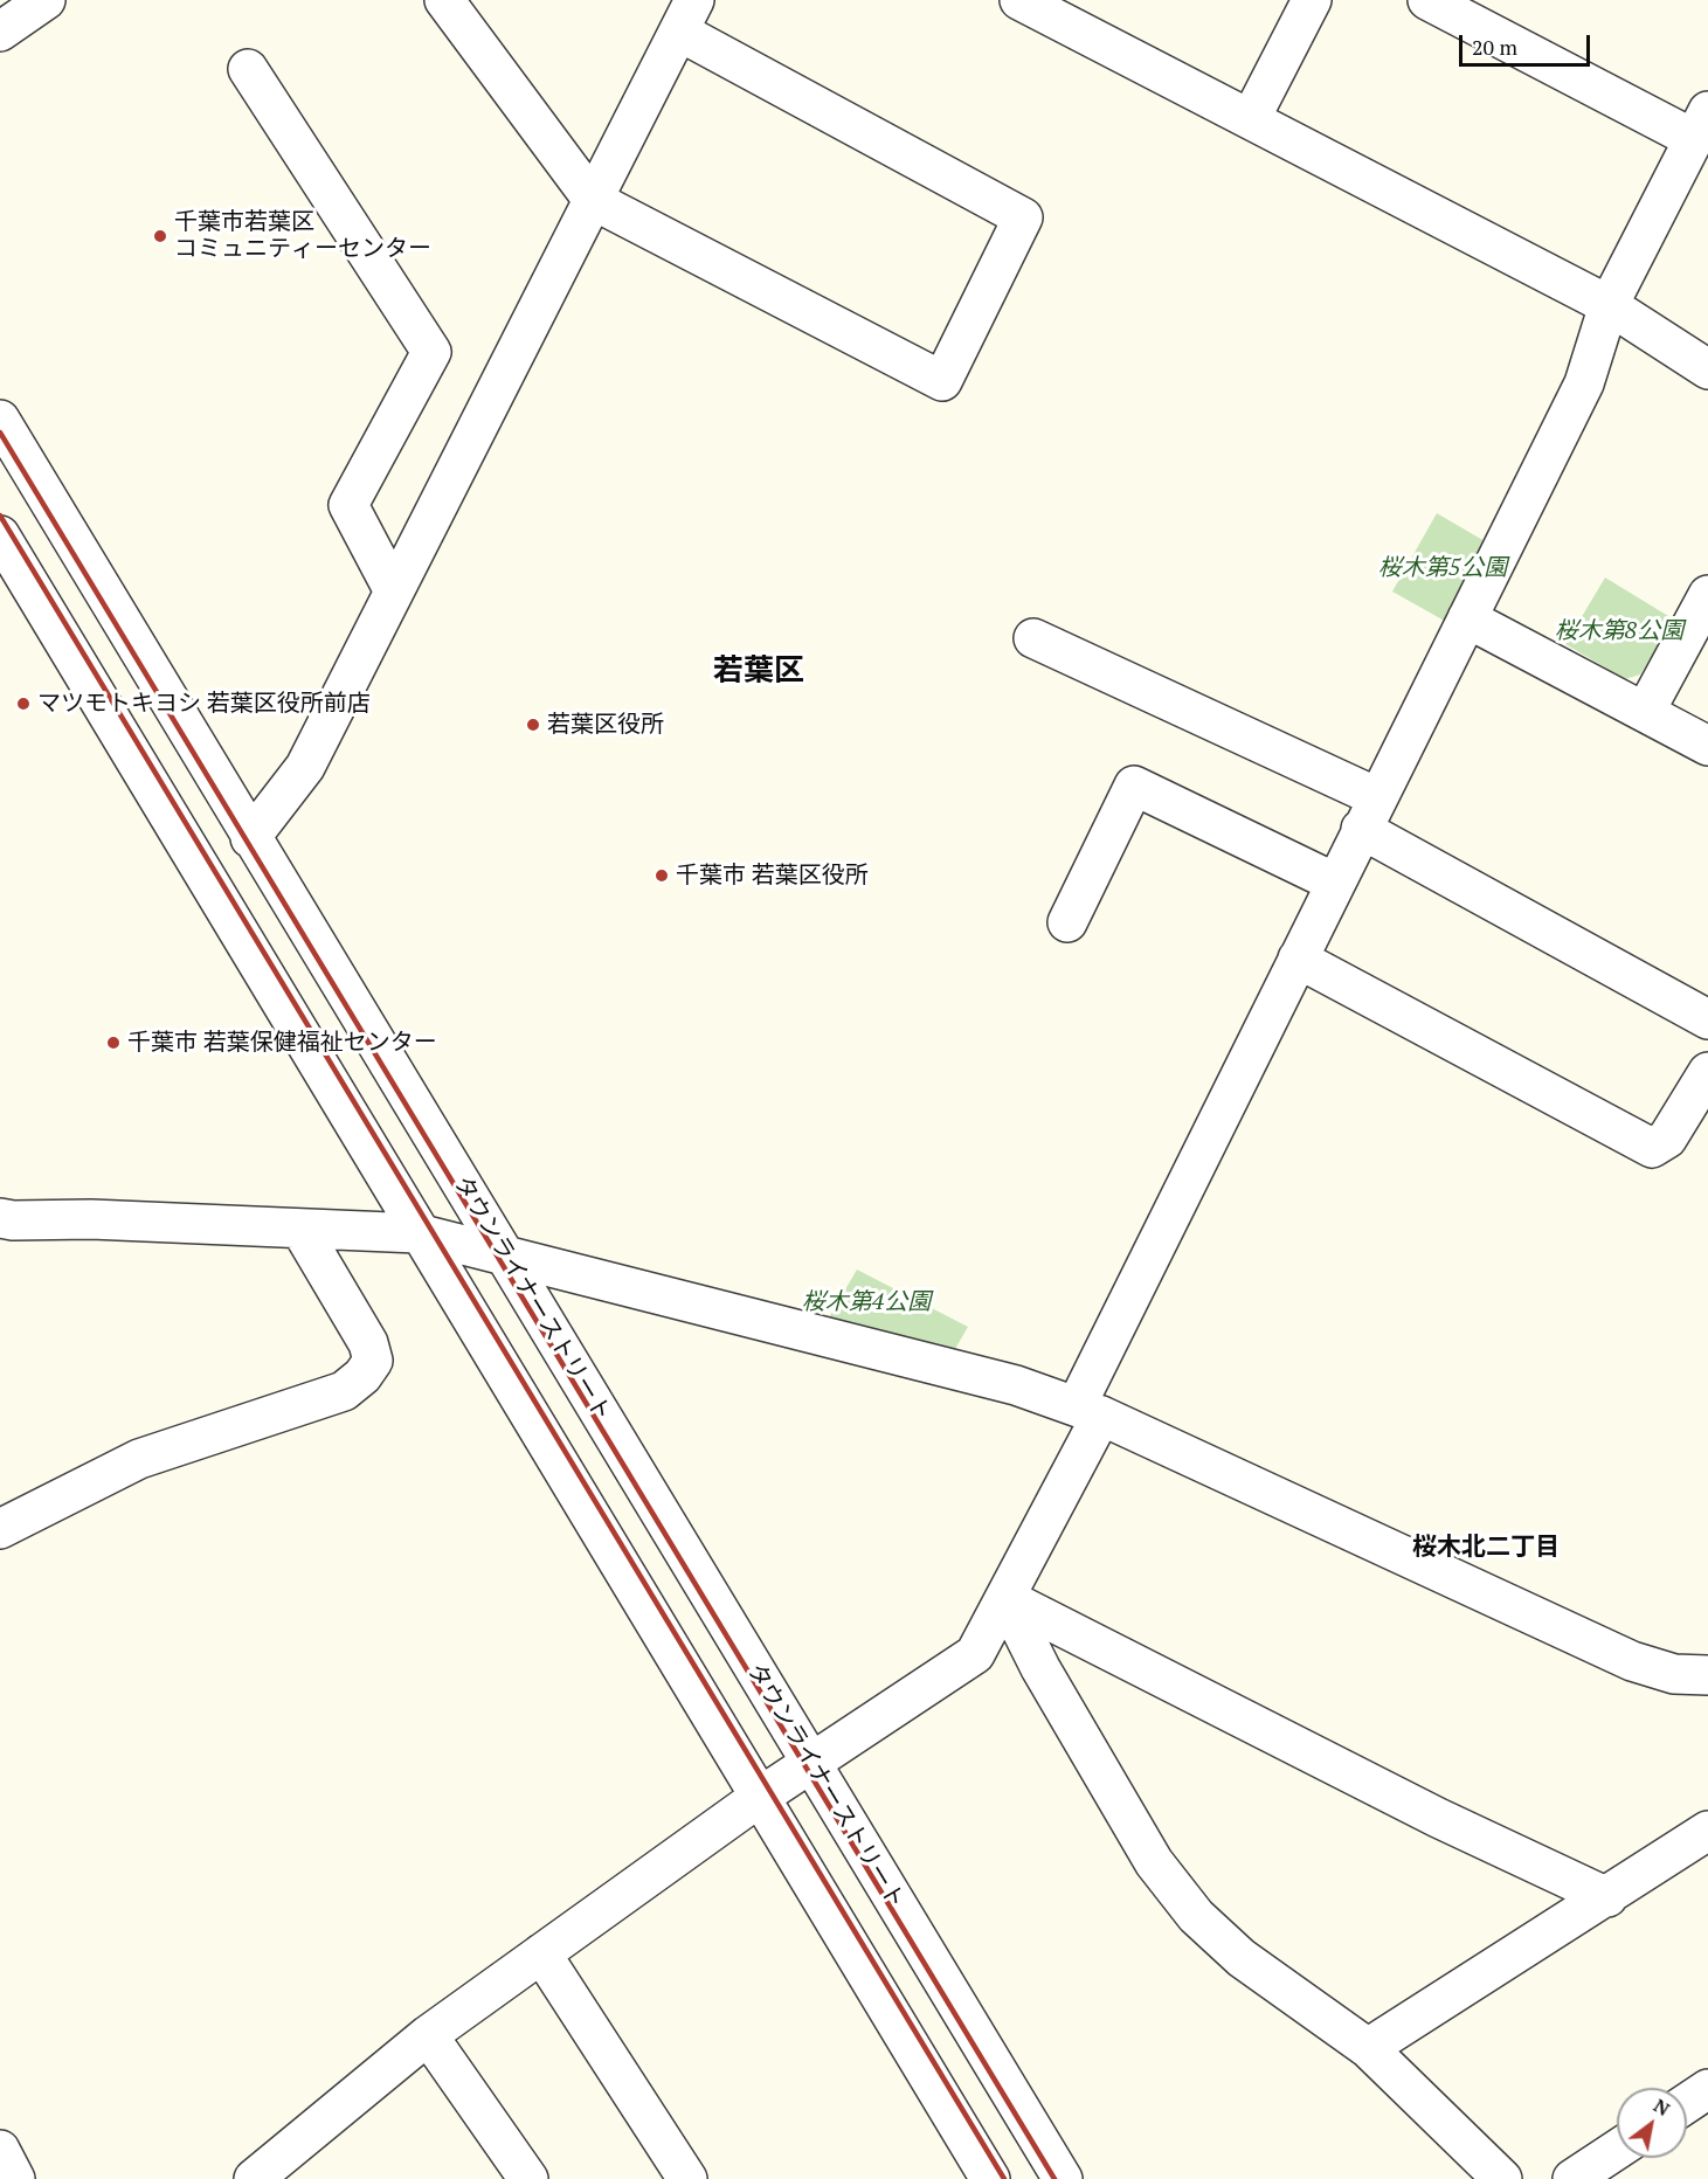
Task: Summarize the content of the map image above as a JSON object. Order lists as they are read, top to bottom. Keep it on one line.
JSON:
{"streets":{"street":["タウンライナーストリート"]},"districts":["若葉区","桜木北二丁目"],"parks":["桜木第5公園","桜木第8公園","桜木第4公園"],"places":["千葉市若葉区 コミュニティーセンター","マツモトキヨシ 若葉区役所前店","若葉区役所","千葉市 若葉区役所","千葉市 若葉保健福祉センター"],"scale_bar":"20 m","north":"top right"}
